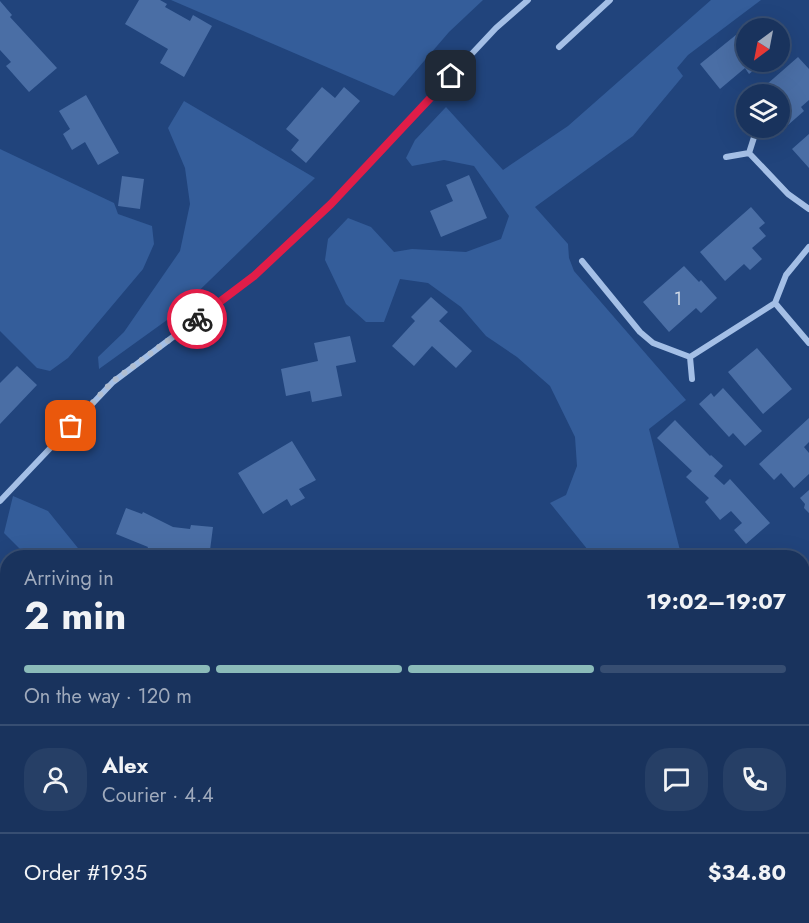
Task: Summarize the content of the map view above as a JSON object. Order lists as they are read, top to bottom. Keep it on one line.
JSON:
{"house_numbers":["1"],"north":"bottom left","page":{"heading":["2 min","Arriving in","19:02–19:07"],"panel":["Alex","Courier · 4.4","Order #1935","$34.80"],"bar":"On the way · 120 m"}}
